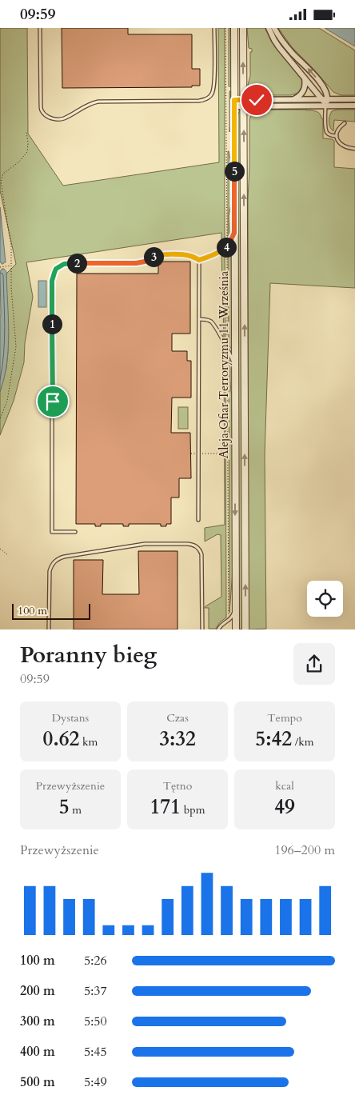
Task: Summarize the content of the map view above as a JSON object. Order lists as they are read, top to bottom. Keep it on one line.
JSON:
{"streets":{"street":["Aleja Ofiar Terroryzmu 11 Września"]},"scale_bar":"100 m","page":{"status":"09:59","pins":["5","4","3","2","1"],"scale":"100 m","heading":["Poranny bieg","09:59"],"stats":[["Dystans","0.62 km"],["Czas","3:32"],["Tempo","5:42 /km"],["Przewyższenie","5 m"],["Tętno","171 bpm"],["kcal","49"]],"chart":["Przewyższenie","196–200 m"],"list":[{"name":"100 m","note":"5:26"},{"name":"200 m","note":"5:37"},{"name":"300 m","note":"5:50"},{"name":"400 m","note":"5:45"},{"name":"500 m","note":"5:49"}]}}
